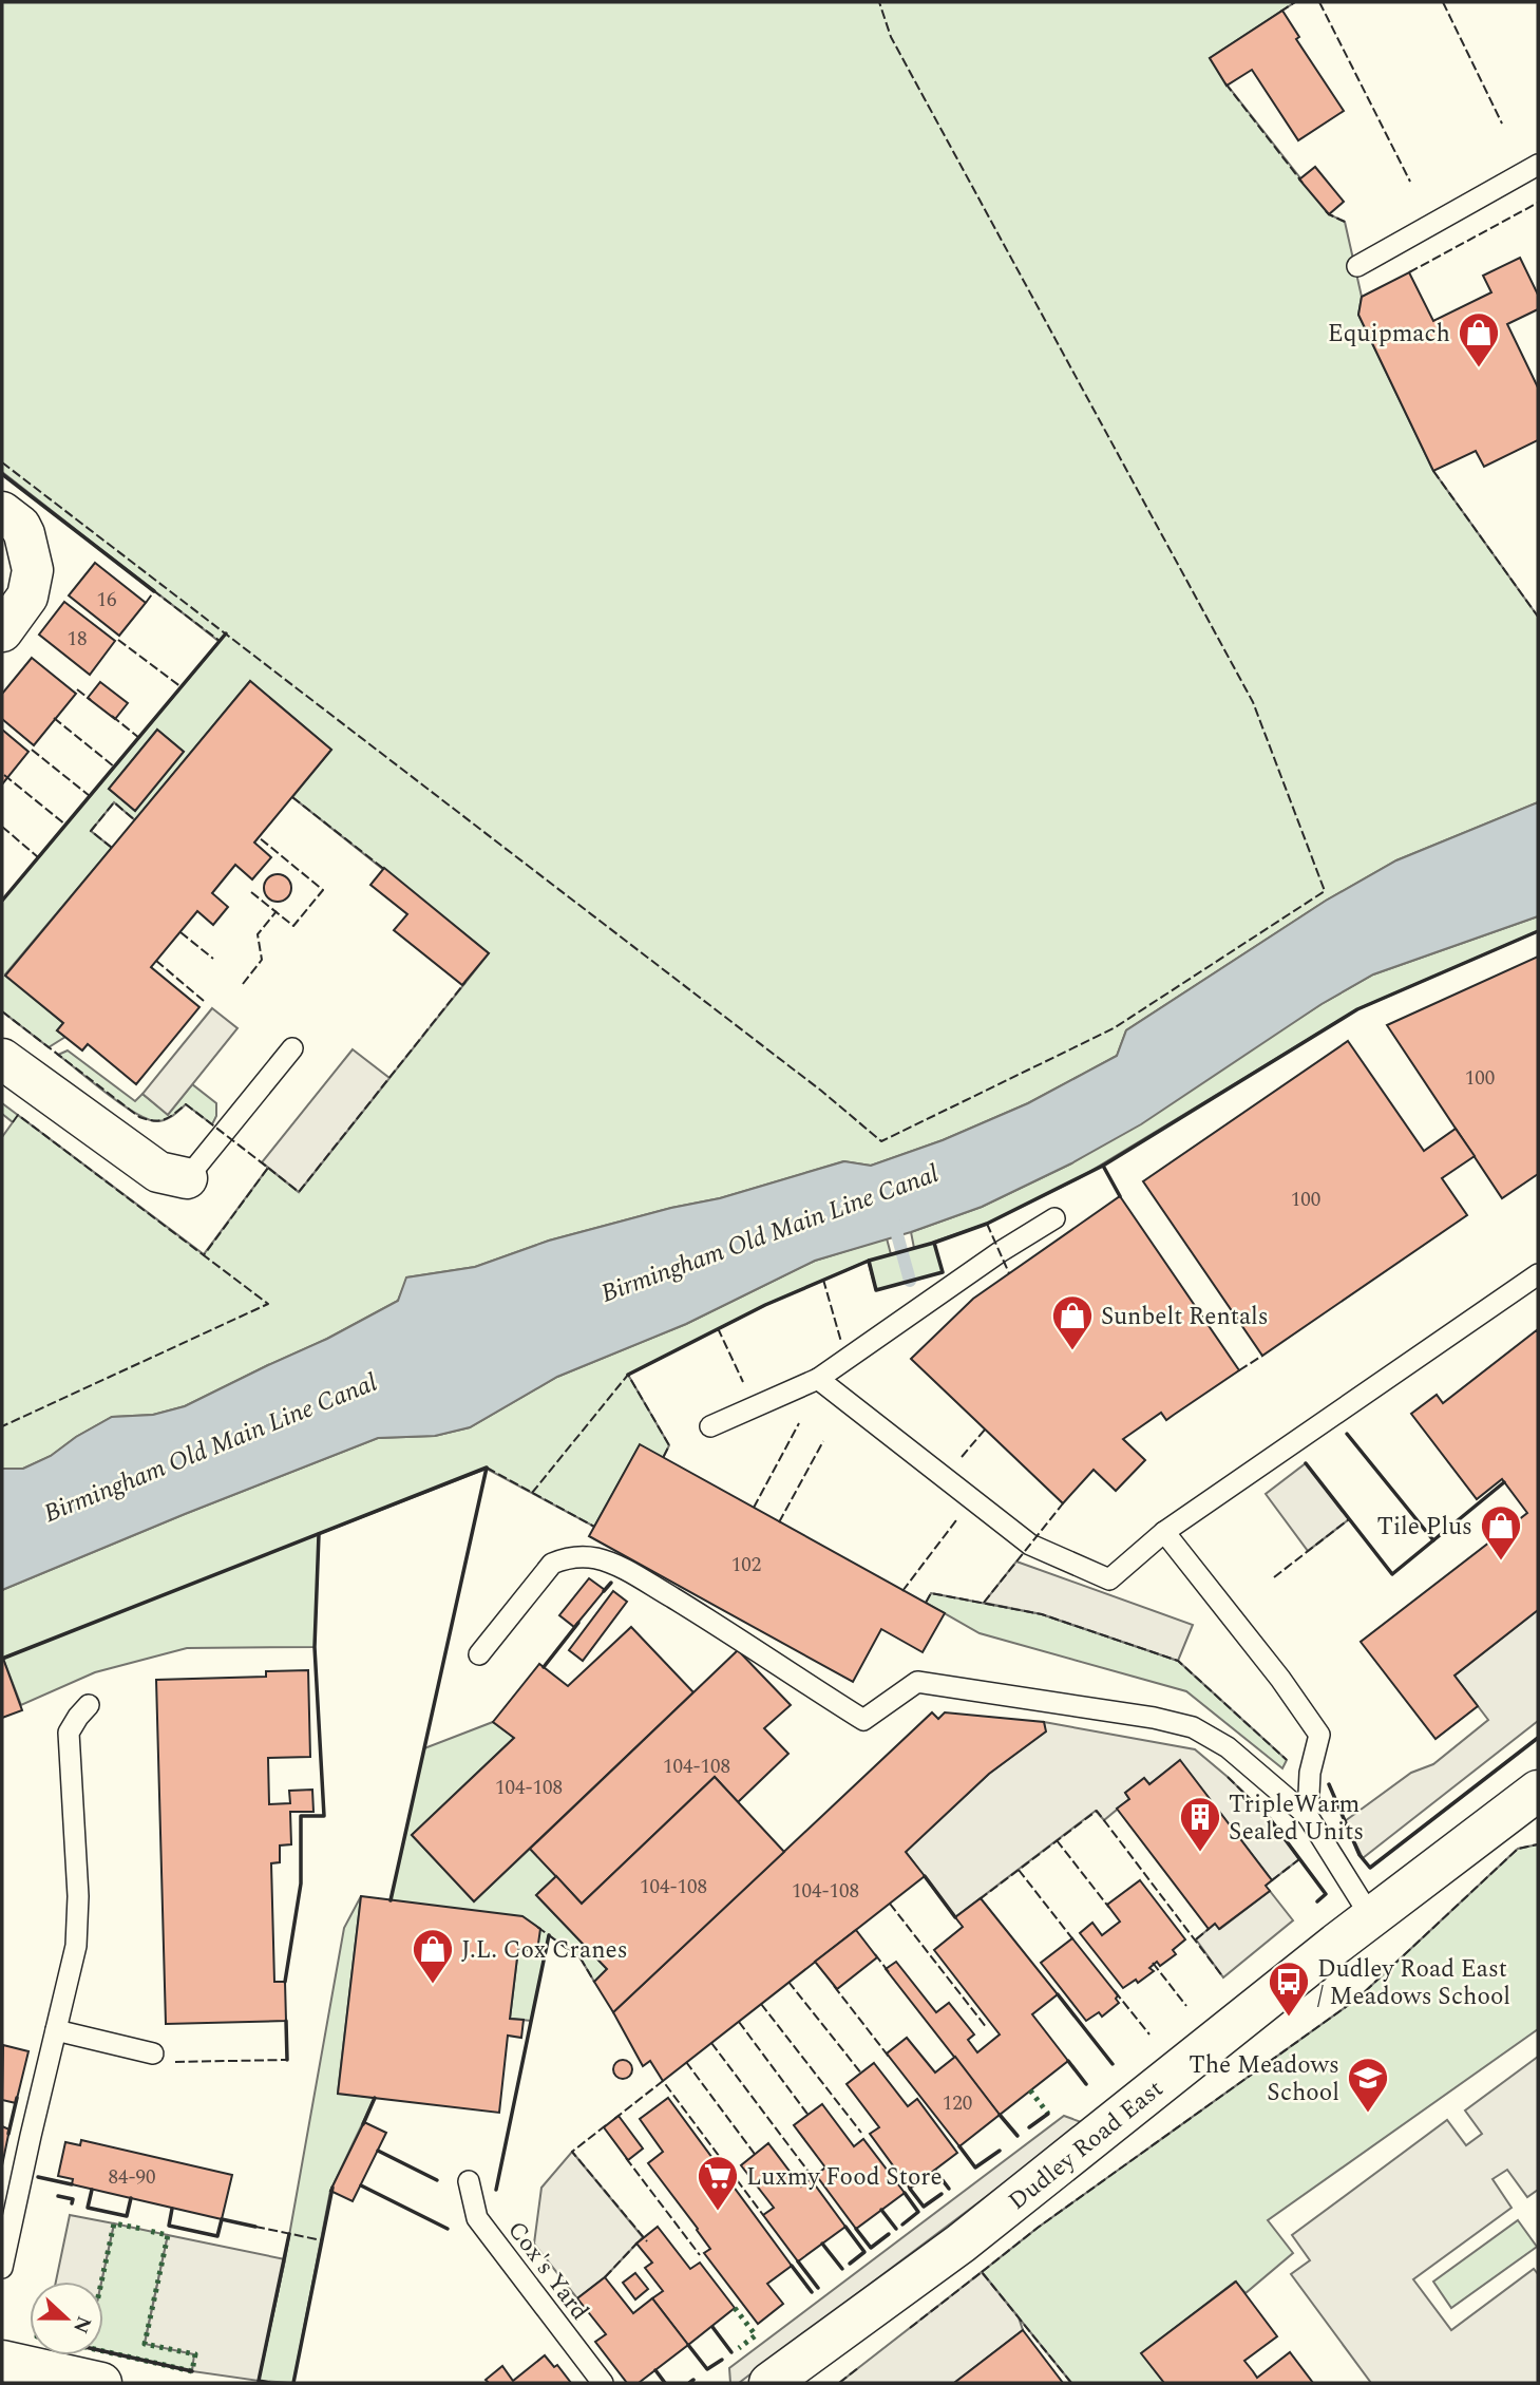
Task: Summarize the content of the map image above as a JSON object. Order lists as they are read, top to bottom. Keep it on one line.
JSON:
{"streets":{"main road":["Dudley Road East"],"lane":["Cox's Yard"]},"water":["Birmingham Old Main Line Canal"],"places":{"shop":["Equipmach","Sunbelt Rentals","Tile Plus","J.L. Cox Cranes"],"building":["TripleWarm Sealed Units"],"bus stop":["Dudley Road East / Meadows School"],"school or university":["The Meadows School"],"supermarket":["Luxmy Food Store"]},"house_numbers":["16","18","100","100","102","104-108","104-108","104-108","104-108","120","84-90"],"north":"right"}
